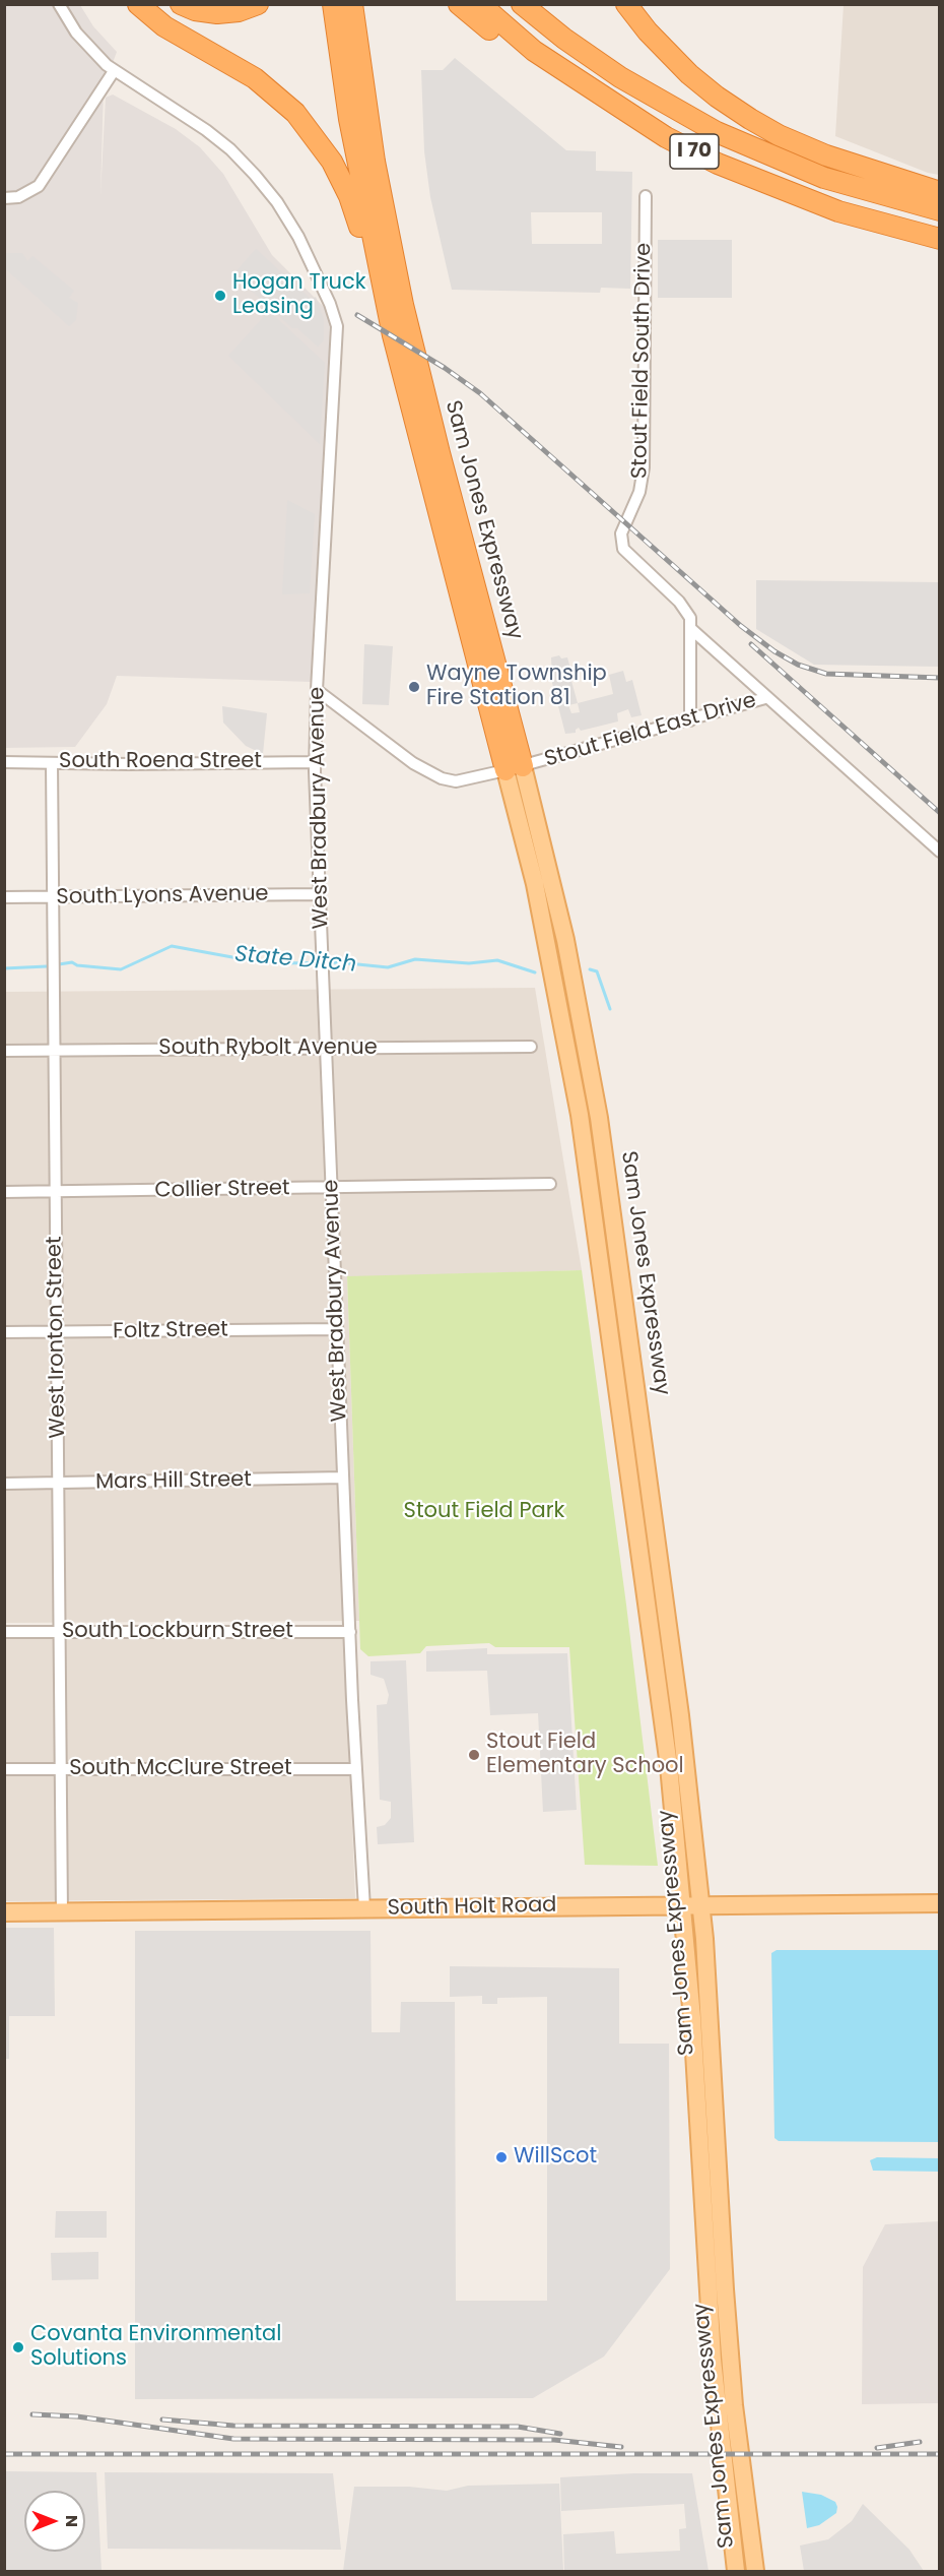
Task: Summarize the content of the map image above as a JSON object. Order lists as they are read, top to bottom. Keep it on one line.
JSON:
{"streets":{"highway":["I 70","Sam Jones Expressway"],"main road":["South Holt Road"],"street":["Stout Field South Drive","Stout Field East Drive","South Roena Street","West Bradbury Avenue","South Lyons Avenue","South Rybolt Avenue","Collier Street","Foltz Street","West Ironton Street","Mars Hill Street","South Lockburn Street","South McClure Street"]},"crossings":[["Sam Jones Expressway","Stout Field East Drive"],["Sam Jones Expressway","South Holt Road"],["Stout Field East Drive","West Bradbury Avenue"],["South Roena Street","West Bradbury Avenue"],["South Roena Street","West Ironton Street"],["West Bradbury Avenue","South Lyons Avenue"],["West Bradbury Avenue","South Rybolt Avenue"],["West Bradbury Avenue","Collier Street"],["West Bradbury Avenue","Foltz Street"],["West Bradbury Avenue","Mars Hill Street"],["West Bradbury Avenue","South Lockburn Street"],["West Bradbury Avenue","South McClure Street"],["West Bradbury Avenue","South Holt Road"],["South Lyons Avenue","West Ironton Street"],["South Rybolt Avenue","West Ironton Street"],["Collier Street","West Ironton Street"],["Foltz Street","West Ironton Street"],["West Ironton Street","Mars Hill Street"],["West Ironton Street","South Lockburn Street"],["West Ironton Street","South McClure Street"],["West Ironton Street","South Holt Road"]],"water":["State Ditch"],"parks":["Stout Field Park"],"places":["Hogan Truck Leasing","Wayne Township Fire Station 81","Stout Field Elementary School","WillScot","Covanta Environmental Solutions"],"north":"right"}
